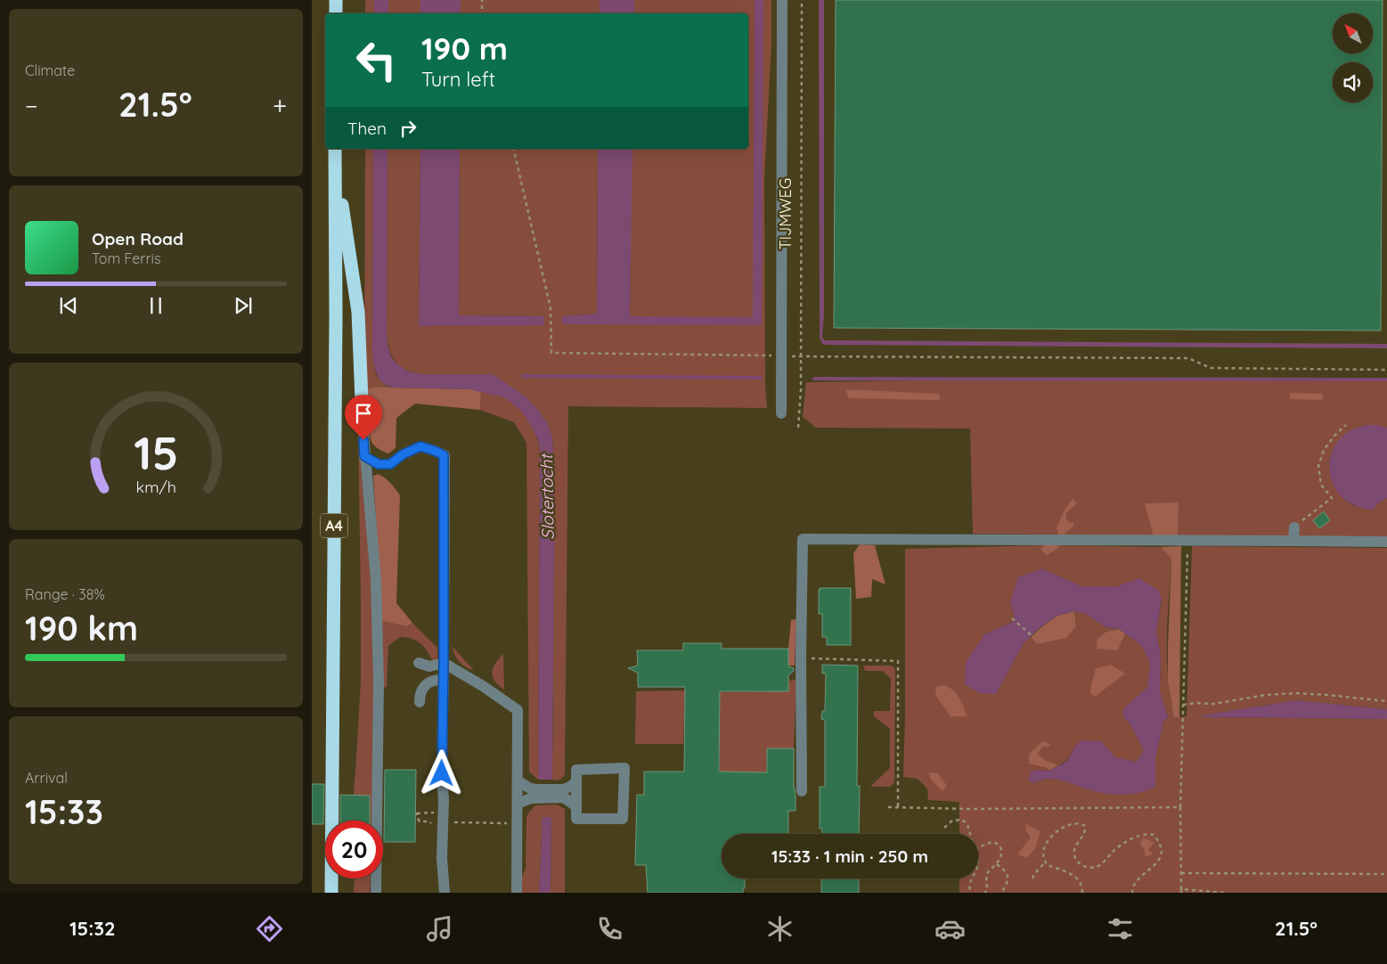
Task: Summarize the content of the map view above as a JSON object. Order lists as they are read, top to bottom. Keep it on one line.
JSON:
{"streets":{"highway":["A4"],"street":["TIJMWEG"]},"water":["Slotertocht"],"north":"top left","page":{"tile":["Climate",["Range · 38%","190 km"],["Arrival","15:33"]],"turn":["190 m","Turn left"],"heat":["−","21.5°","+"],"then":"Then","song":["Open Road","Tom Ferris"],"limit":"20","trip":"15:33 · 1 min · 250 m","tabs":["15:32","21.5°"],"gauge":["15","km/h"]}}
